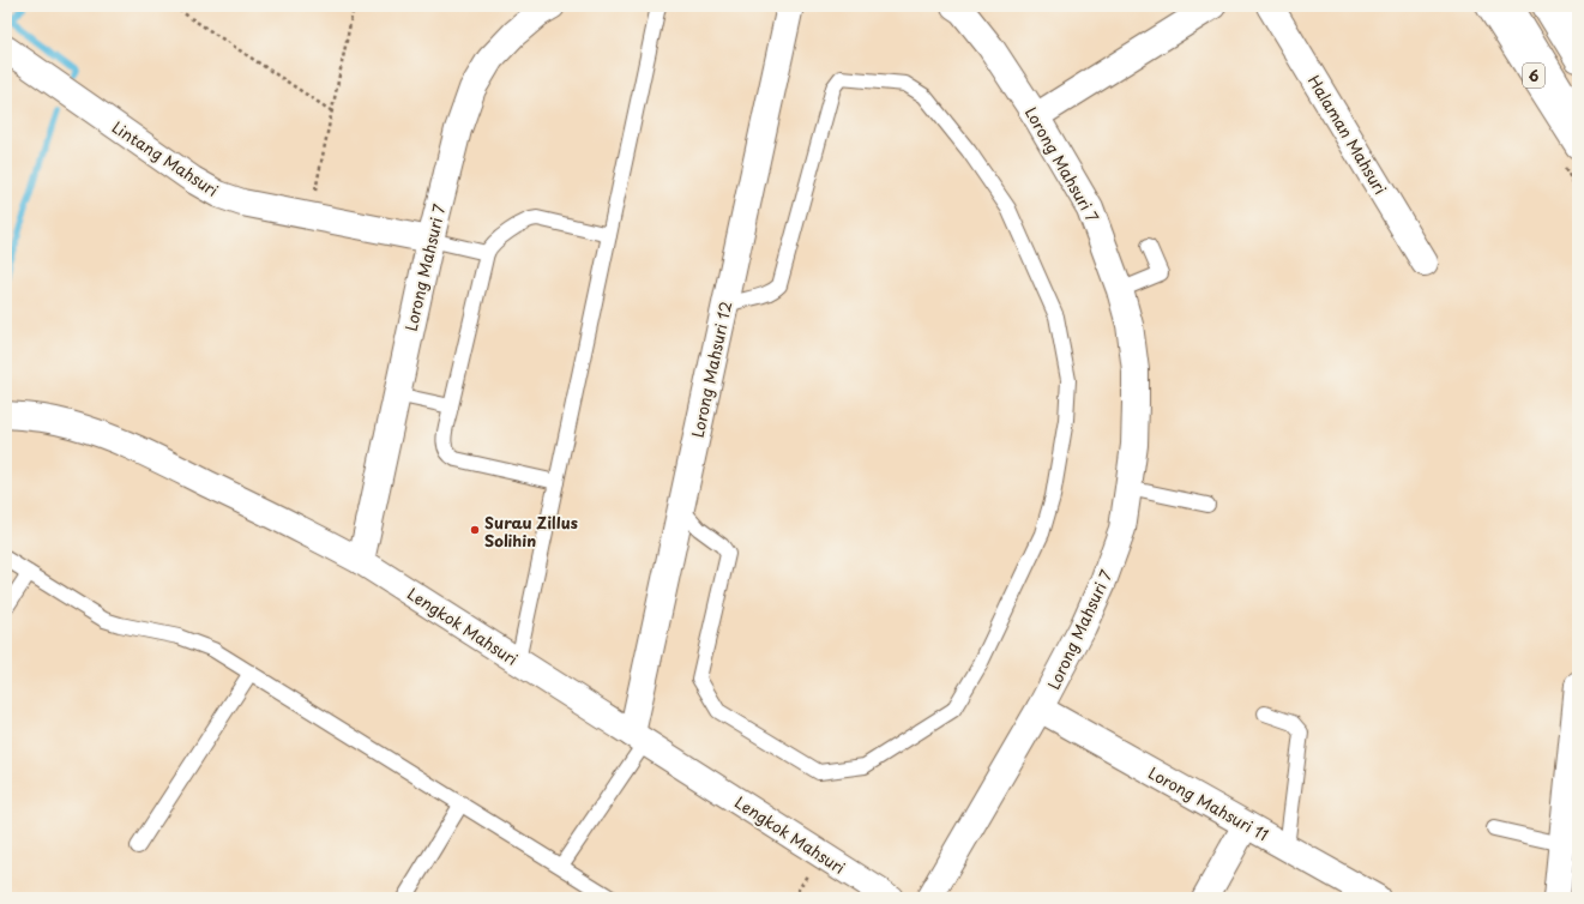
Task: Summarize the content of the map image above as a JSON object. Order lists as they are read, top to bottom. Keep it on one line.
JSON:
{"streets":{"main road":["6","Halaman Mahsuri","Lintang Mahsuri","Lorong Mahsuri 7","Lorong Mahsuri 12","Lengkok Mahsuri","Lorong Mahsuri 11"]},"crossings":[["Lintang Mahsuri","Lorong Mahsuri 7"],["Lorong Mahsuri 7","Lengkok Mahsuri"],["Lorong Mahsuri 7","Lorong Mahsuri 11"],["Lorong Mahsuri 12","Lengkok Mahsuri"]],"places":["Surau Zillus Solihin"]}
